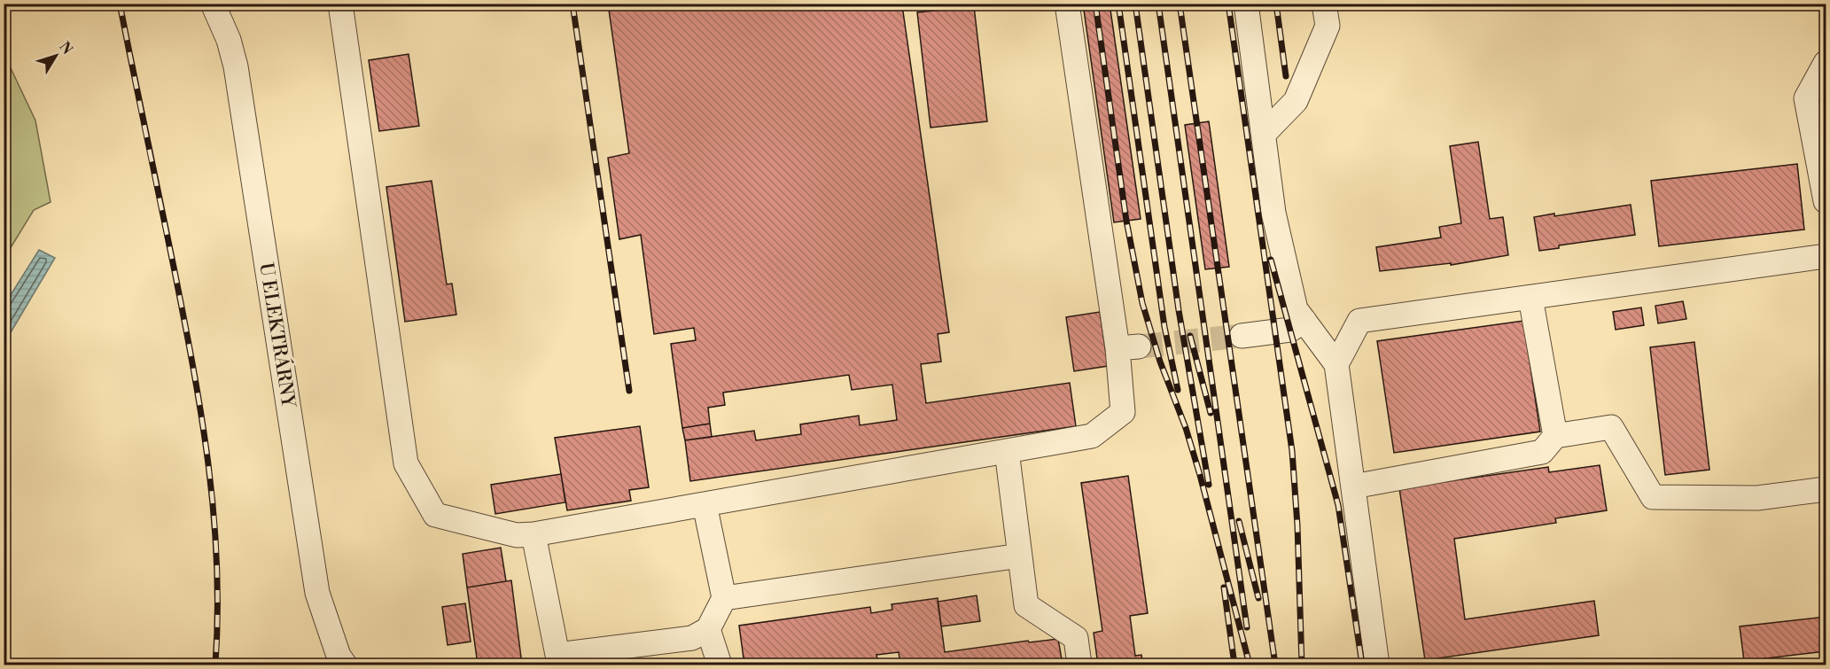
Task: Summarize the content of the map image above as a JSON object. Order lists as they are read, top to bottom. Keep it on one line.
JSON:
{"streets":{"street":["U ELEKTRÁRNY"]},"north":"top right"}
